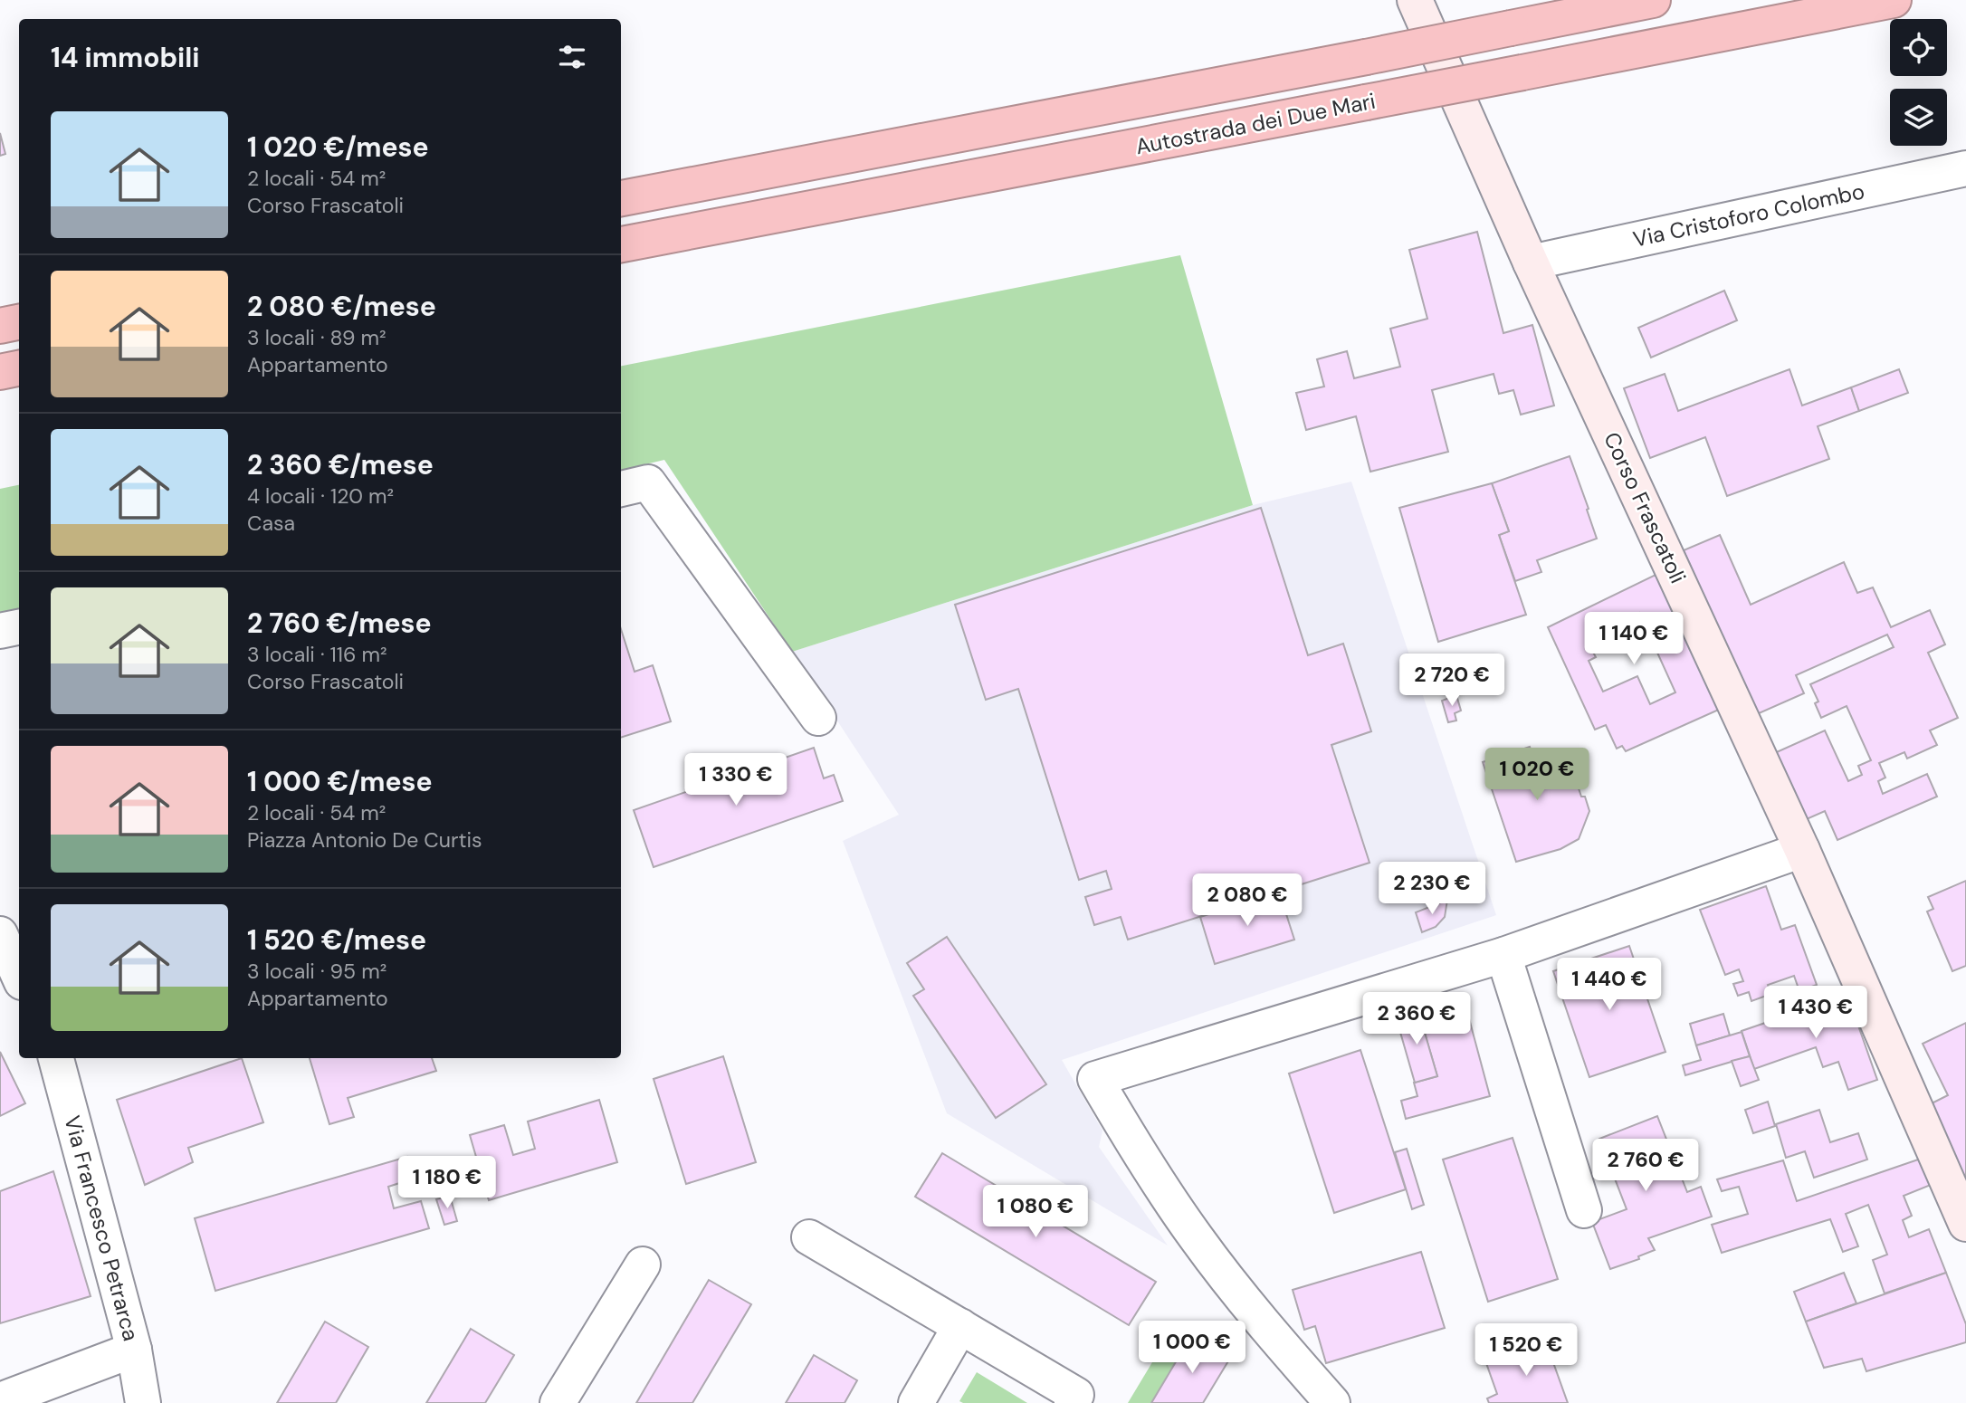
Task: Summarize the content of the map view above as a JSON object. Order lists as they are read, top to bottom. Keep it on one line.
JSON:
{"streets":{"highway":["Autostrada dei Due Mari"],"street":["Via Cristoforo Colombo","Corso Frascatoli","Via Francesco Petrarca"]},"crossings":[["Via Cristoforo Colombo","Corso Frascatoli"]],"page":{"heading":"14 immobili","list":[{"name":"1 020 €/mese","note":"2 locali · 54 m² · Corso Frascatoli"},{"name":"2 080 €/mese","note":"3 locali · 89 m² · Appartamento"},{"name":"2 360 €/mese","note":"4 locali · 120 m² · Casa"},{"name":"2 760 €/mese","note":"3 locali · 116 m² · Corso Frascatoli"},{"name":"1 000 €/mese","note":"2 locali · 54 m² · Piazza Antonio De Curtis"},{"name":"1 520 €/mese","note":"3 locali · 95 m² · Appartamento"}],"price":["1 140 €","2 720 €","1 020 €","1 330 €","2 230 €","2 080 €","1 440 €","1 430 €","2 360 €","2 760 €","1 180 €","1 080 €","1 000 €","1 520 €"]}}
